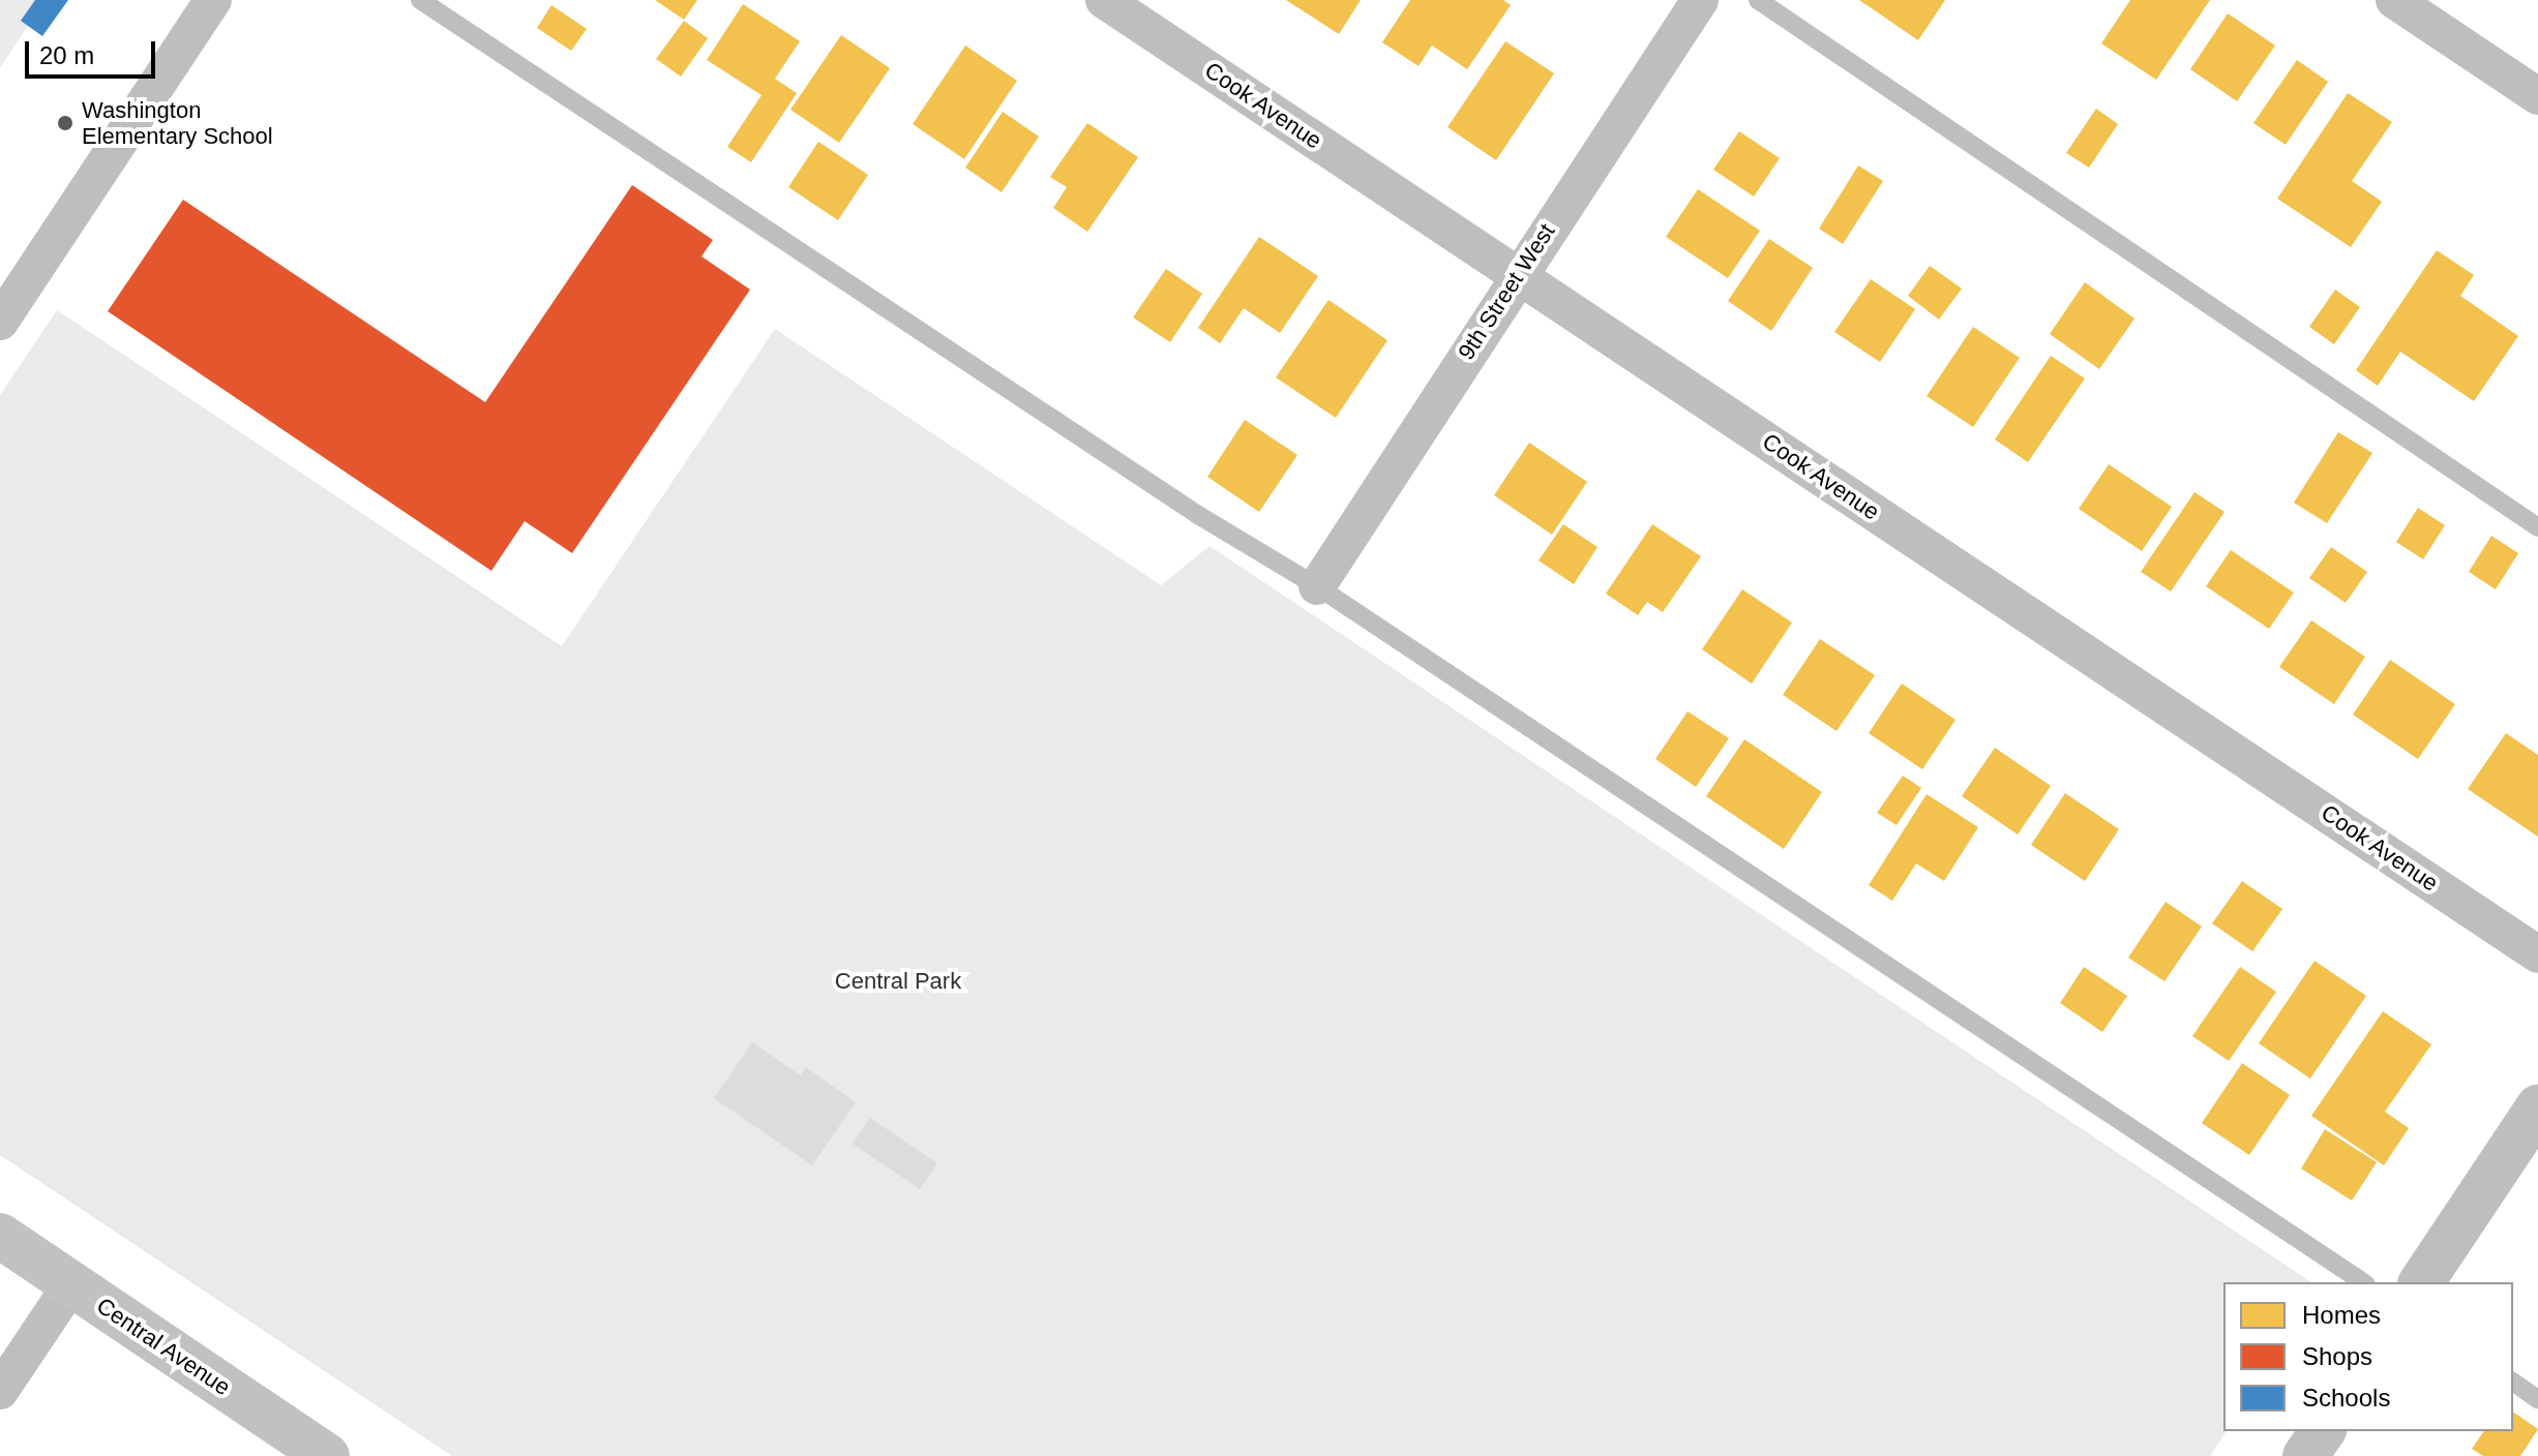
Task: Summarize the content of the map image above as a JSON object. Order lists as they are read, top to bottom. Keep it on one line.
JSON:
{"streets":{"main road":["Central Avenue"],"street":["Cook Avenue","9th Street West"]},"crossings":[["Cook Avenue","9th Street West"]],"parks":["Central Park"],"places":["Washington Elementary School"],"legend":["Homes","Shops","Schools"],"scale_bar":"20 m"}
